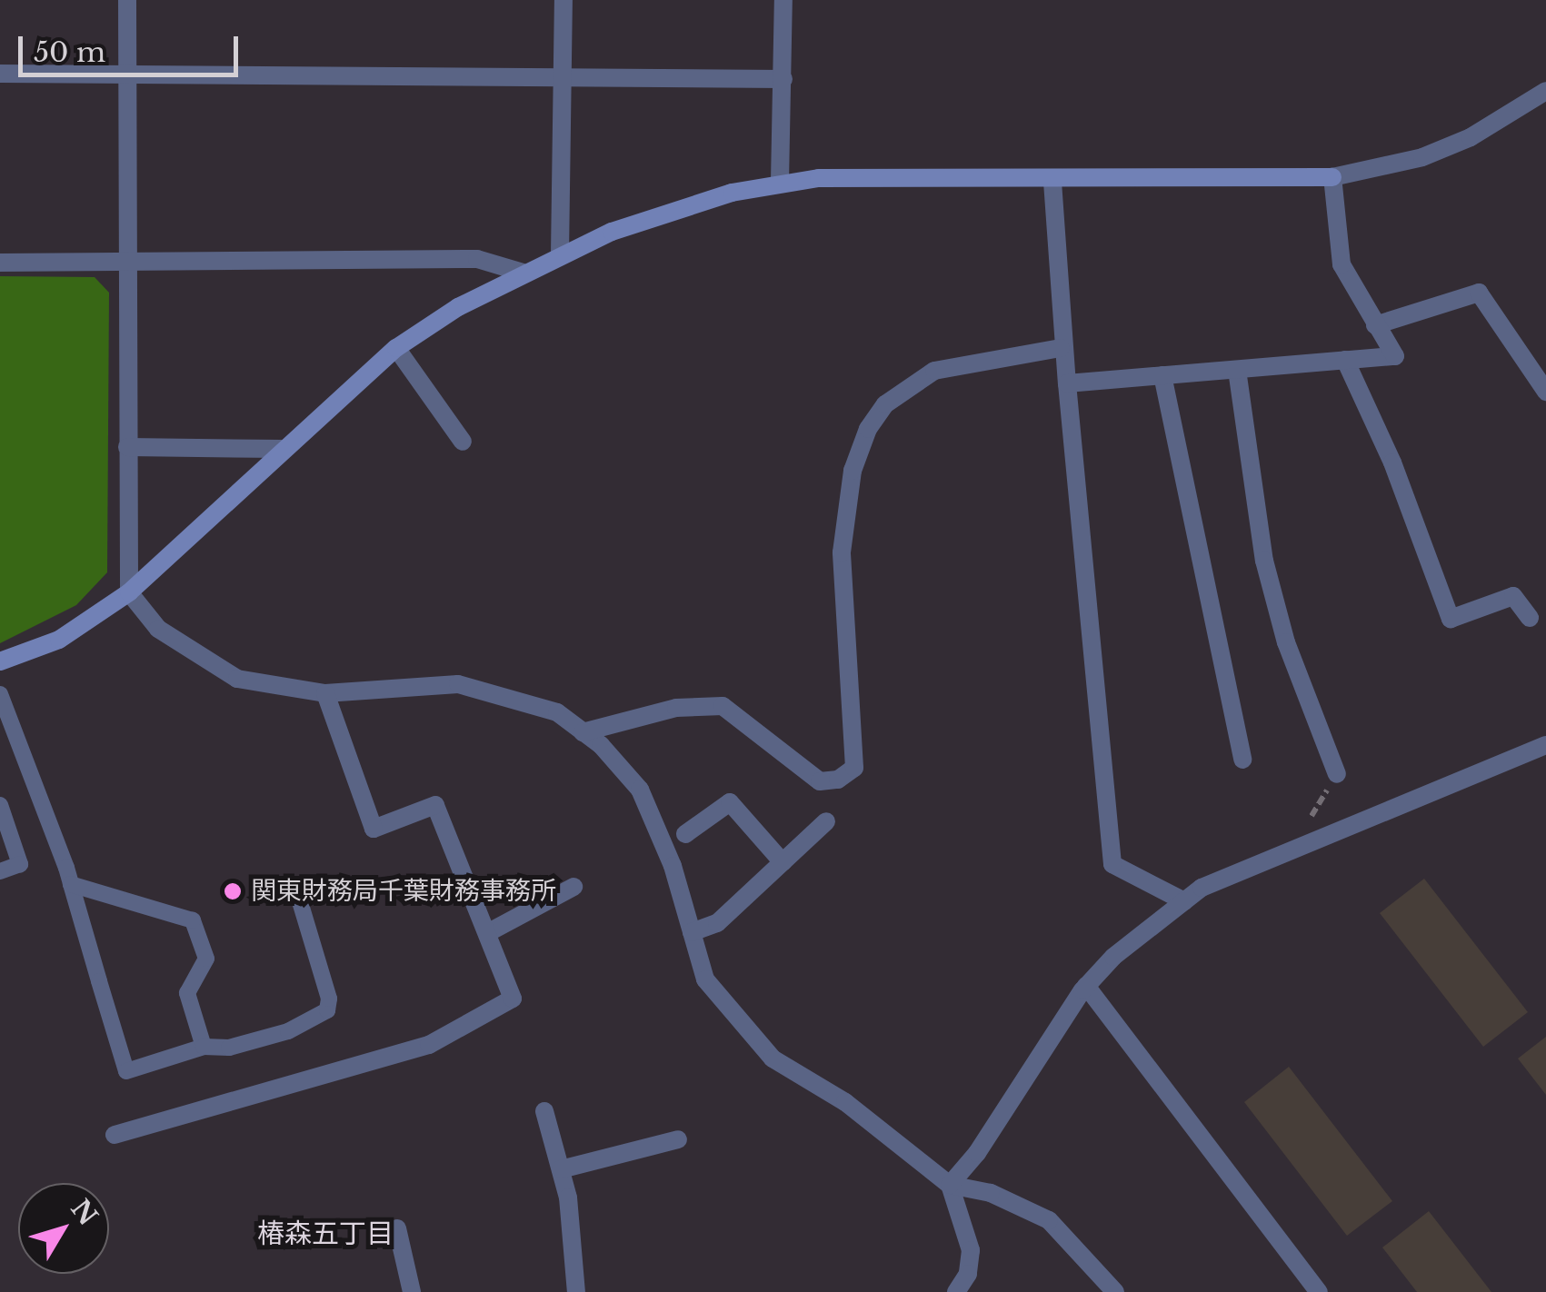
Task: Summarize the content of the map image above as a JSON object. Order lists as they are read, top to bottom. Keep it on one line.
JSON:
{"districts":["椿森五丁目"],"places":["関東財務局千葉財務事務所"],"scale_bar":"50 m","north":"top right"}
